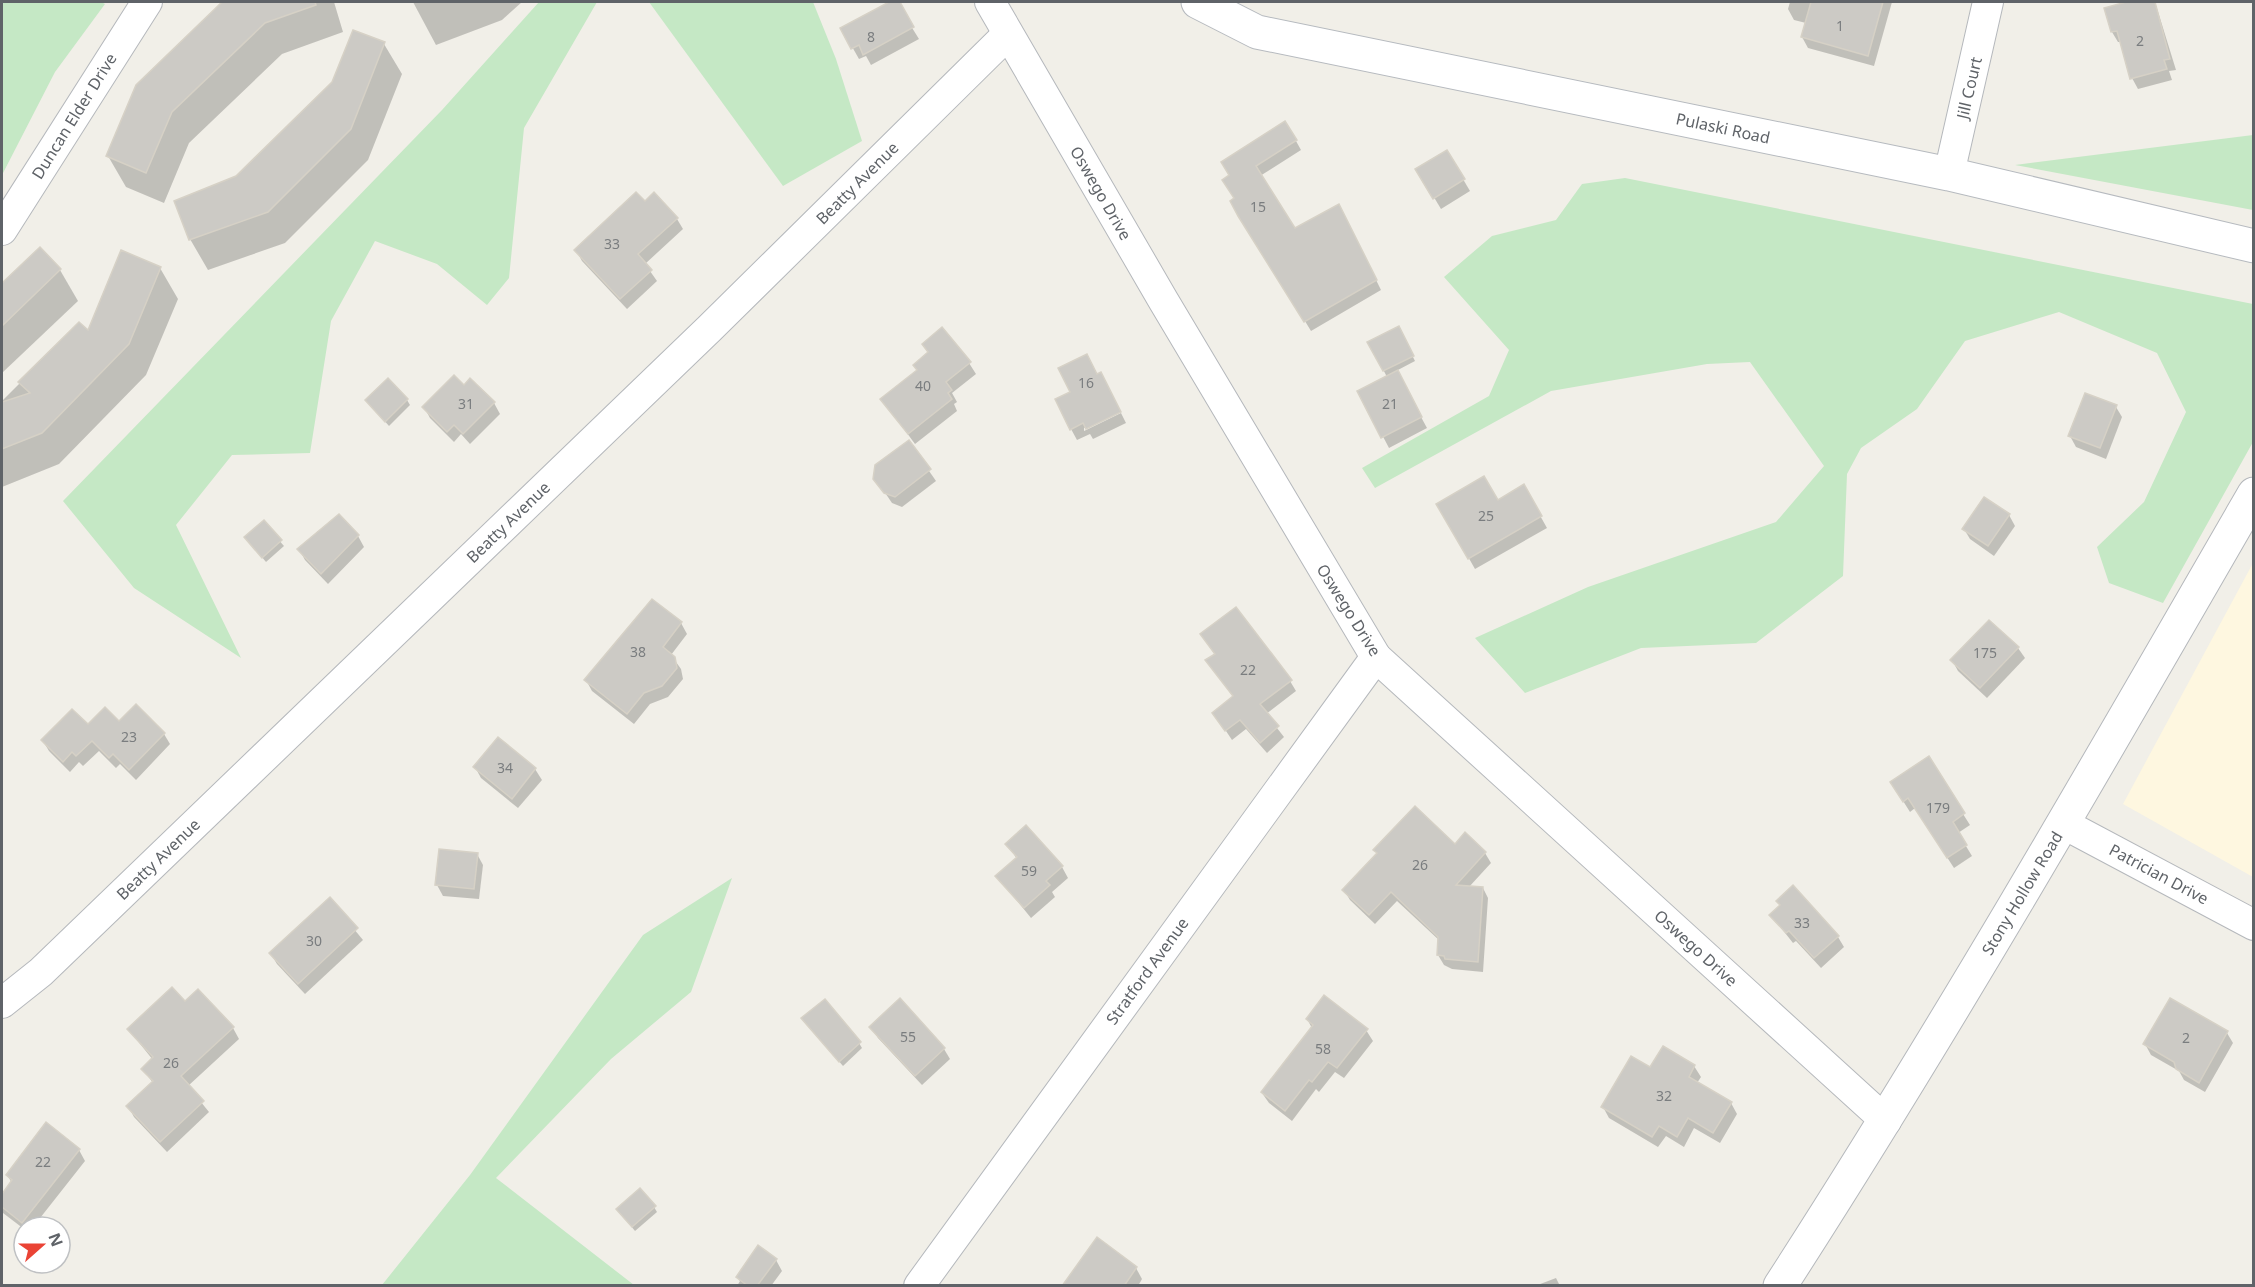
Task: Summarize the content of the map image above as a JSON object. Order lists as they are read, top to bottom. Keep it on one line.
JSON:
{"streets":{"main road":["Pulaski Road","Stony Hollow Road"],"street":["Jill Court","Duncan Elder Drive","Beatty Avenue","Oswego Drive","Patrician Drive","Stratford Avenue"]},"crossings":[["Jill Court","Pulaski Road"],["Beatty Avenue","Oswego Drive"],["Oswego Drive","Stony Hollow Road"],["Oswego Drive","Stratford Avenue"],["Patrician Drive","Stony Hollow Road"]],"house_numbers":["1","8","2","15","33","16","40","31","21","25","38","175","22","23","34","179","26","59","33","30","55","2","58","26","32","22"],"north":"right"}
